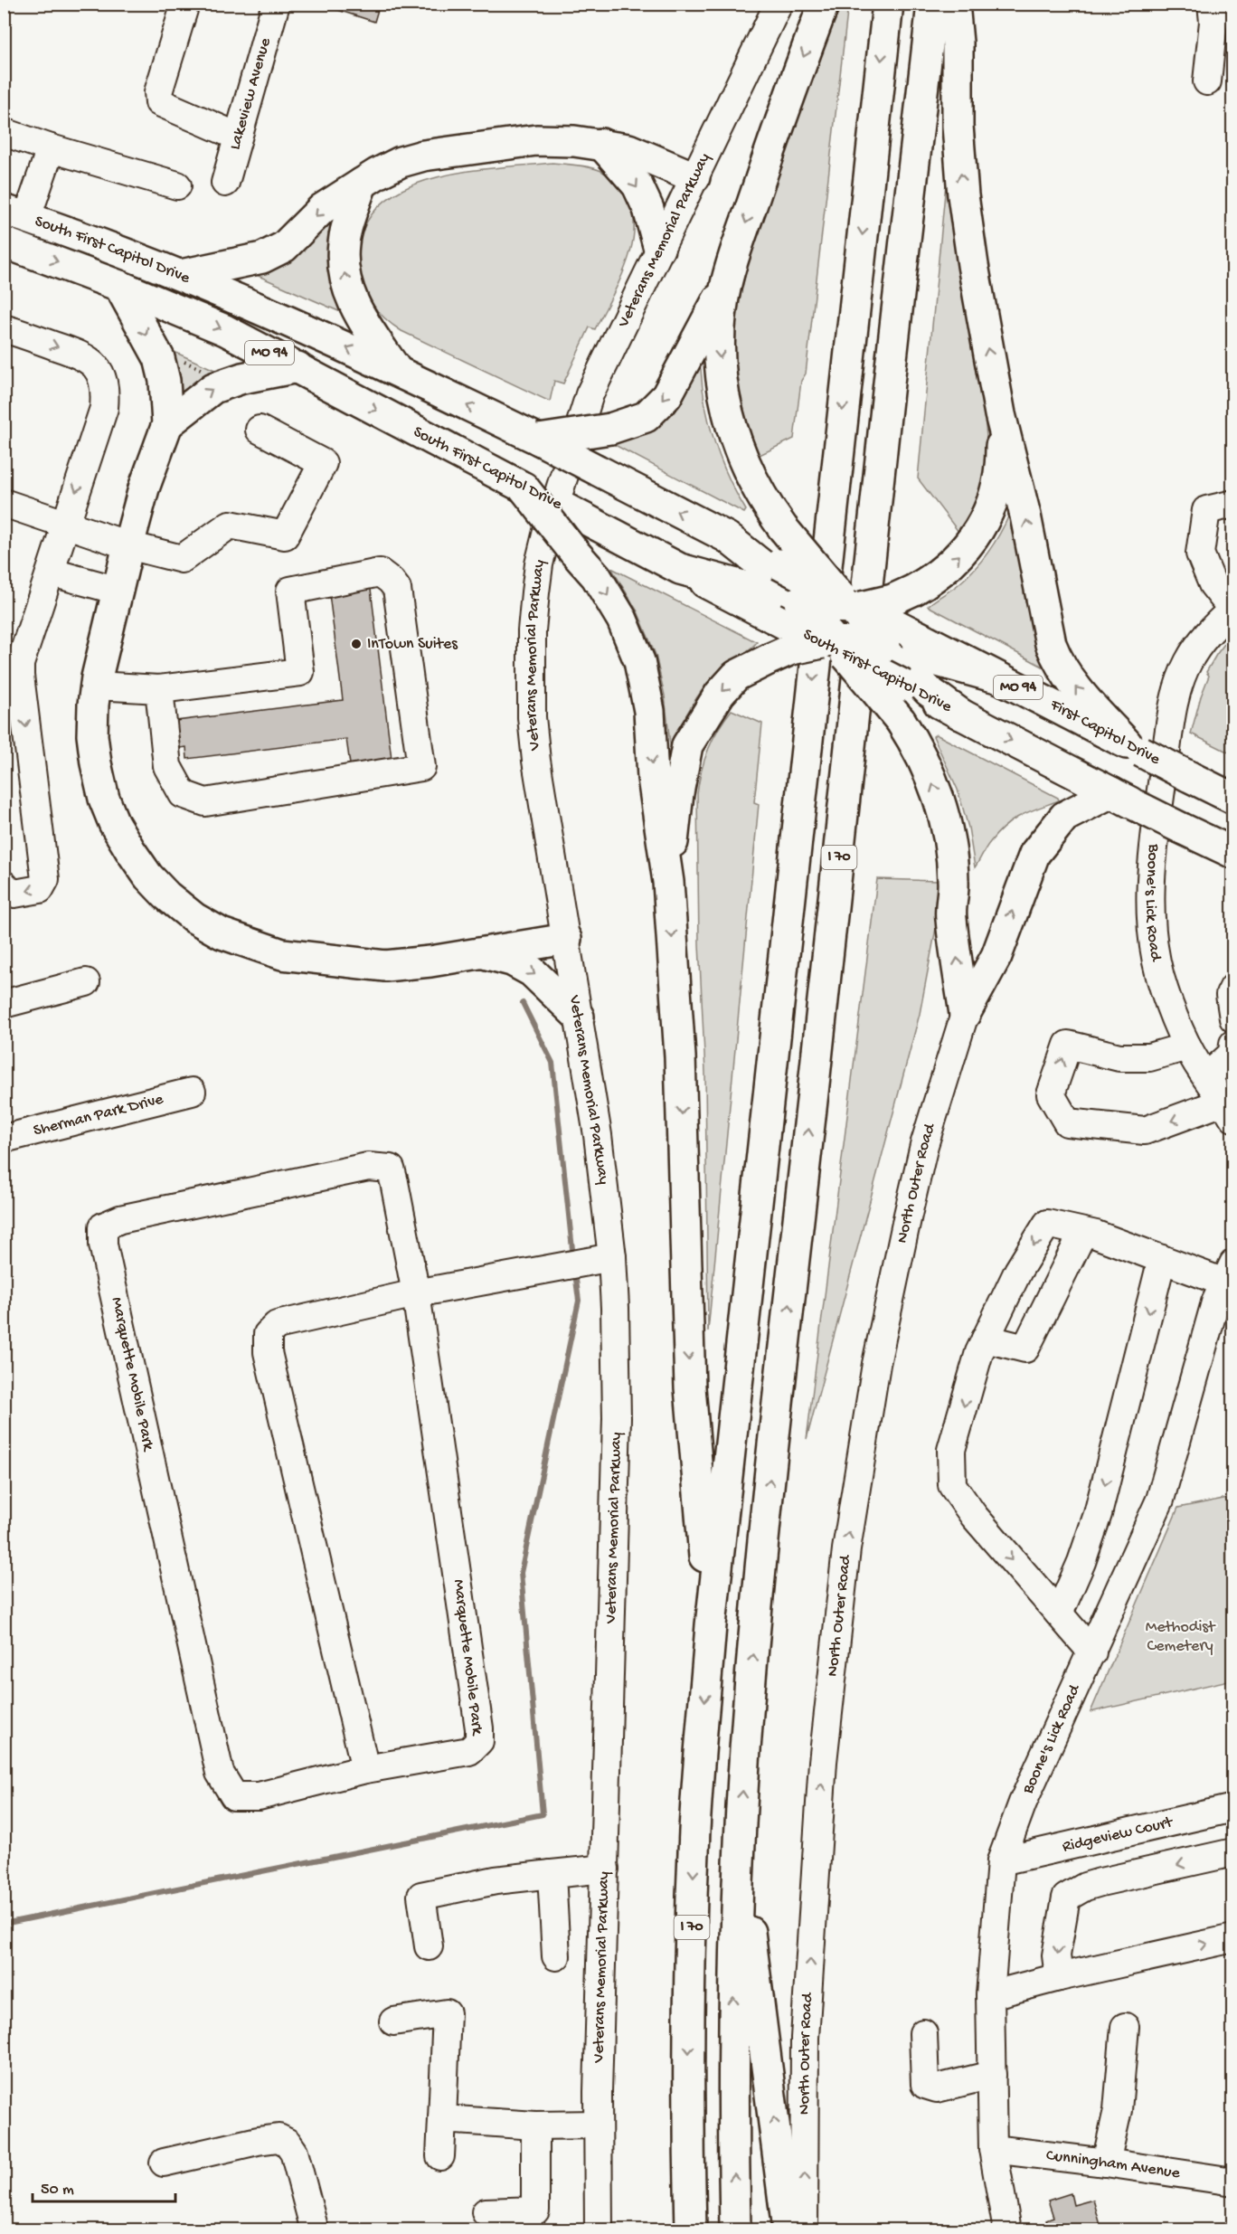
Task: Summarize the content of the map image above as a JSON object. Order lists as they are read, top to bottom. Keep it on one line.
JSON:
{"streets":{"main road":["South First Capitol Drive","MO 94","First Capitol Drive","I 70"],"street":["Lakeview Avenue","Veterans Memorial Parkway","Boone's Lick Road","Sherman Park Drive","North Outer Road","Marquette Mobile Park","Ridgeview Court","Cunningham Avenue"]},"crossings":[["South First Capitol Drive","First Capitol Drive"],["Boone's Lick Road","Ridgeview Court"],["Boone's Lick Road","Cunningham Avenue"]],"one_way":["North Outer Road"],"parks":["Methodist Cemetery"],"places":["InTown Suites"],"scale_bar":"50 m"}
